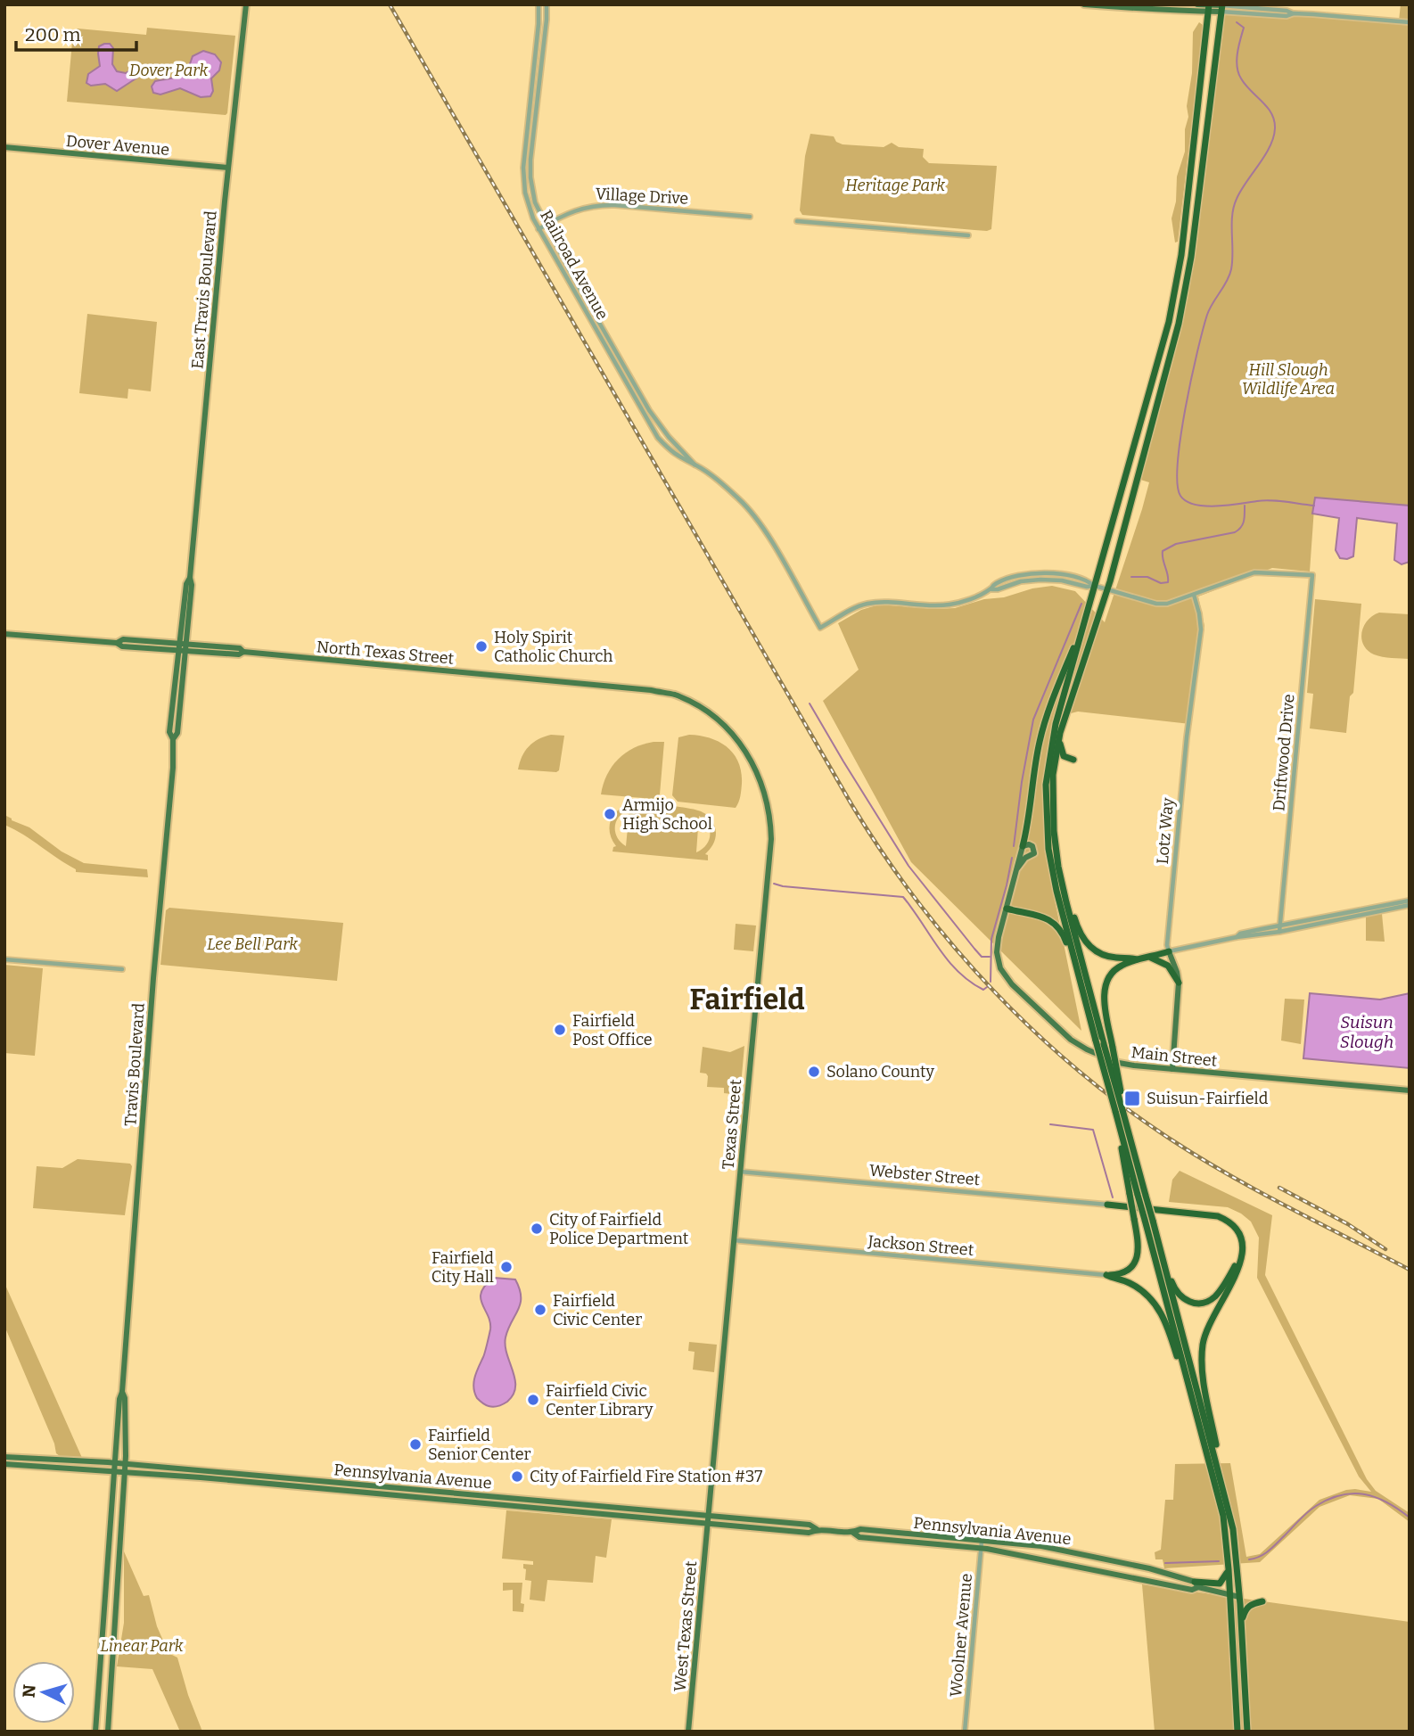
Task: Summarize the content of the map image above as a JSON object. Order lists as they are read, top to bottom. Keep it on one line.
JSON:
{"streets":{"main road":["Dover Avenue","East Travis Boulevard","North Texas Street","Lotz Way","Main Street","Travis Boulevard","Texas Street","Pennsylvania Avenue","West Texas Street"],"street":["Village Drive","Railroad Avenue","Driftwood Drive","Webster Street","Jackson Street","Woolner Avenue"]},"crossings":[["Dover Avenue","East Travis Boulevard"],["Village Drive","Railroad Avenue"],["East Travis Boulevard","North Texas Street"],["East Travis Boulevard","Travis Boulevard"],["North Texas Street","Travis Boulevard"],["North Texas Street","Texas Street"],["Driftwood Drive","Lotz Way"],["Lotz Way","Main Street"],["Travis Boulevard","Pennsylvania Avenue"],["Texas Street","Webster Street"],["Texas Street","Jackson Street"],["Texas Street","Pennsylvania Avenue"],["Texas Street","West Texas Street"],["Pennsylvania Avenue","West Texas Street"],["Pennsylvania Avenue","Woolner Avenue"]],"districts":["Fairfield"],"water":["Suisun Slough"],"parks":["Dover Park","Heritage Park","Hill Slough Wildlife Area","Lee Bell Park","Linear Park"],"places":{"other":["Holy Spirit Catholic Church","Armijo High School","Fairfield Post Office","Solano County","City of Fairfield Police Department","Fairfield City Hall","Fairfield Civic Center","Fairfield Civic Center Library","Fairfield Senior Center","City of Fairfield Fire Station #37"],"transit":["Suisun-Fairfield"]},"scale_bar":"200 m","north":"left"}
